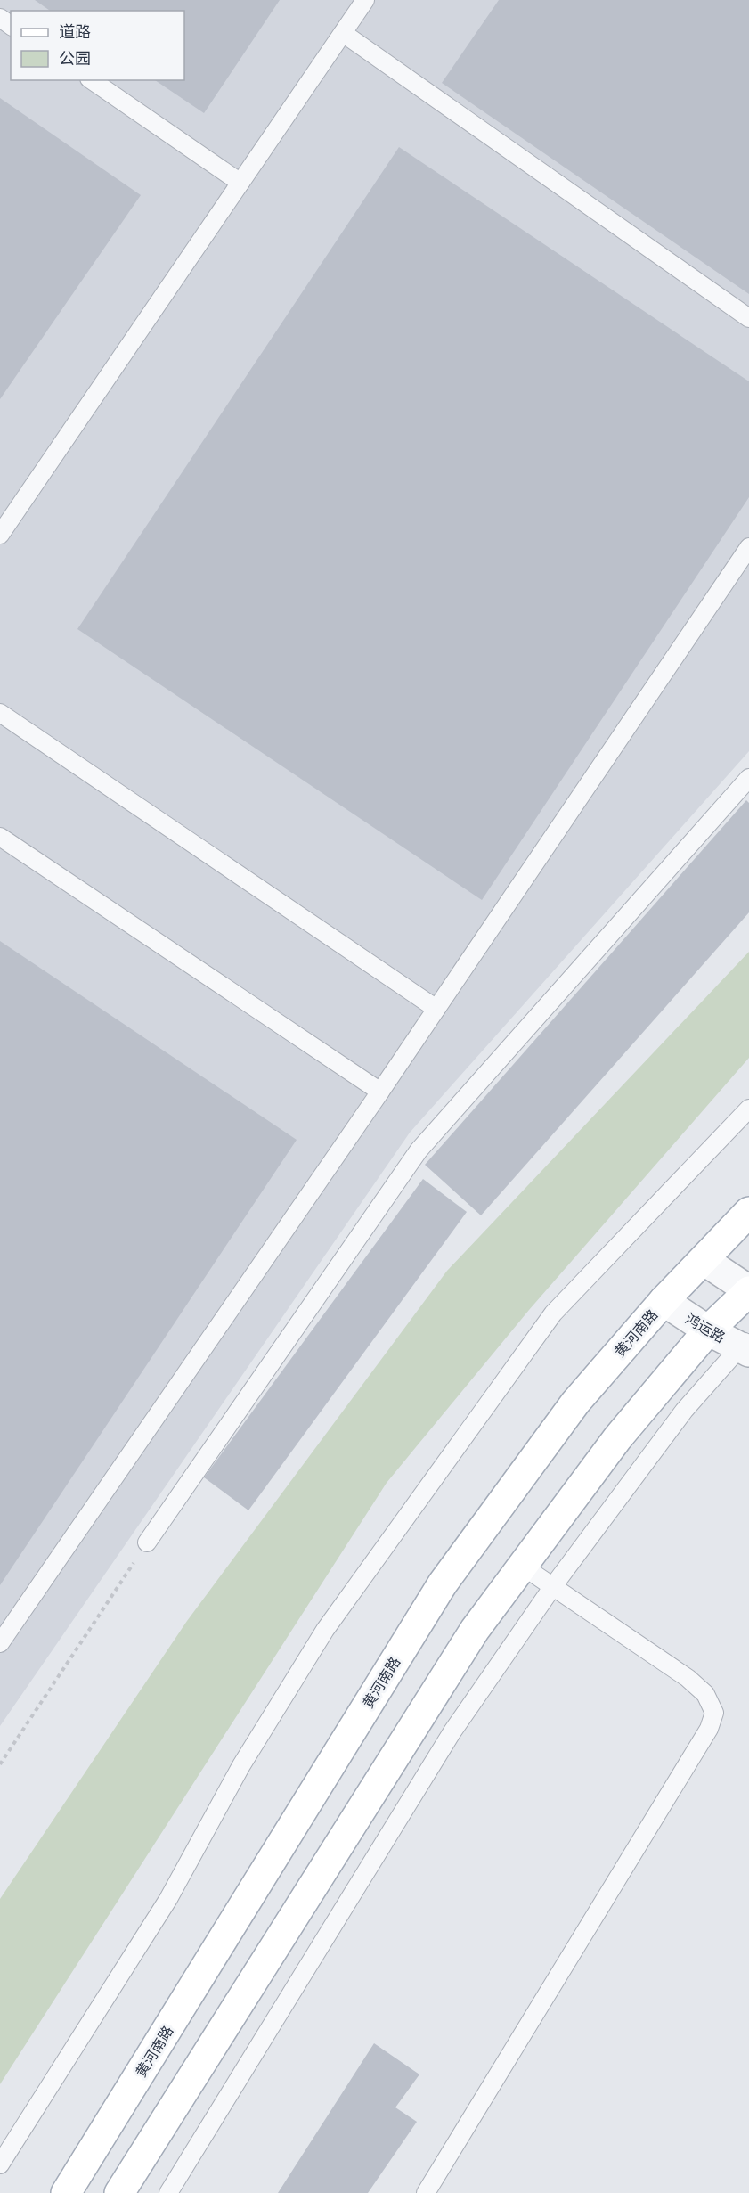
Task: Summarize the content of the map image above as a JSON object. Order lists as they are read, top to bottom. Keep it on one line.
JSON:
{"streets":{"main road":["黄河南路"],"street":["鸿运路"]},"crossings":[["鸿运路","黄河南路"]],"legend":["道路","公园"]}
